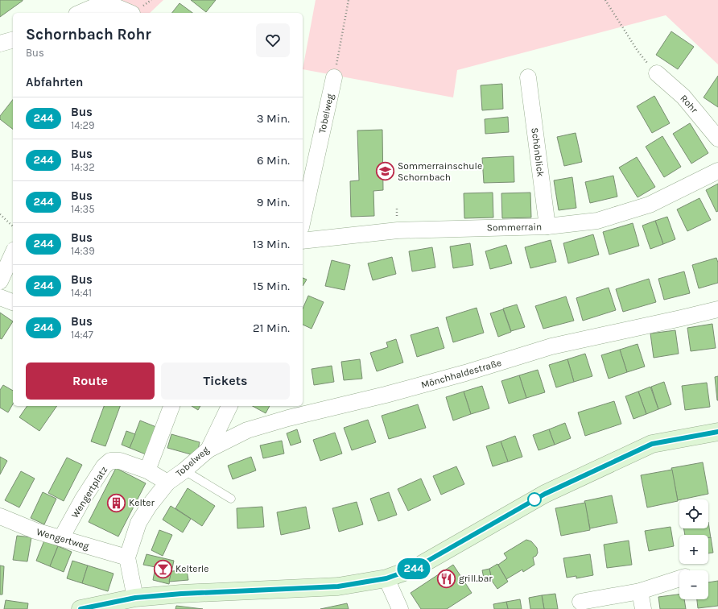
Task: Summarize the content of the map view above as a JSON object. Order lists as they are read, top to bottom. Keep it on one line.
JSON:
{"streets":{"street":["Rohr","Tobelweg","Schönblick","Sommerrain","Mönchhaldestraße","Wengertplatz","Wengertweg"]},"crossings":[["Tobelweg","Mönchhaldestraße"],["Tobelweg","Wengertplatz"],["Schönblick","Sommerrain"],["Wengertplatz","Wengertweg"]],"places":{"school or university":["Sommerrainschule Schornbach"],"building":["Kelter"],"bar":["Kelterle"],"restaurant":["grill.bar"]},"lines":["bus line 244"],"page":{"on_map":"244","heading":[["Schornbach Rohr","Bus"],"Abfahrten"],"list":[{"mark":"244","name":"Bus","note":"14:29","value":"3 Min."},{"mark":"244","name":"Bus","note":"14:32","value":"6 Min."},{"mark":"244","name":"Bus","note":"14:35","value":"9 Min."},{"mark":"244","name":"Bus","note":"14:39","value":"13 Min."},{"mark":"244","name":"Bus","note":"14:41","value":"15 Min."},{"mark":"244","name":"Bus","note":"14:47","value":"21 Min."}],"buttons":["Route","Tickets"],"map_buttons":["+","−"]}}
